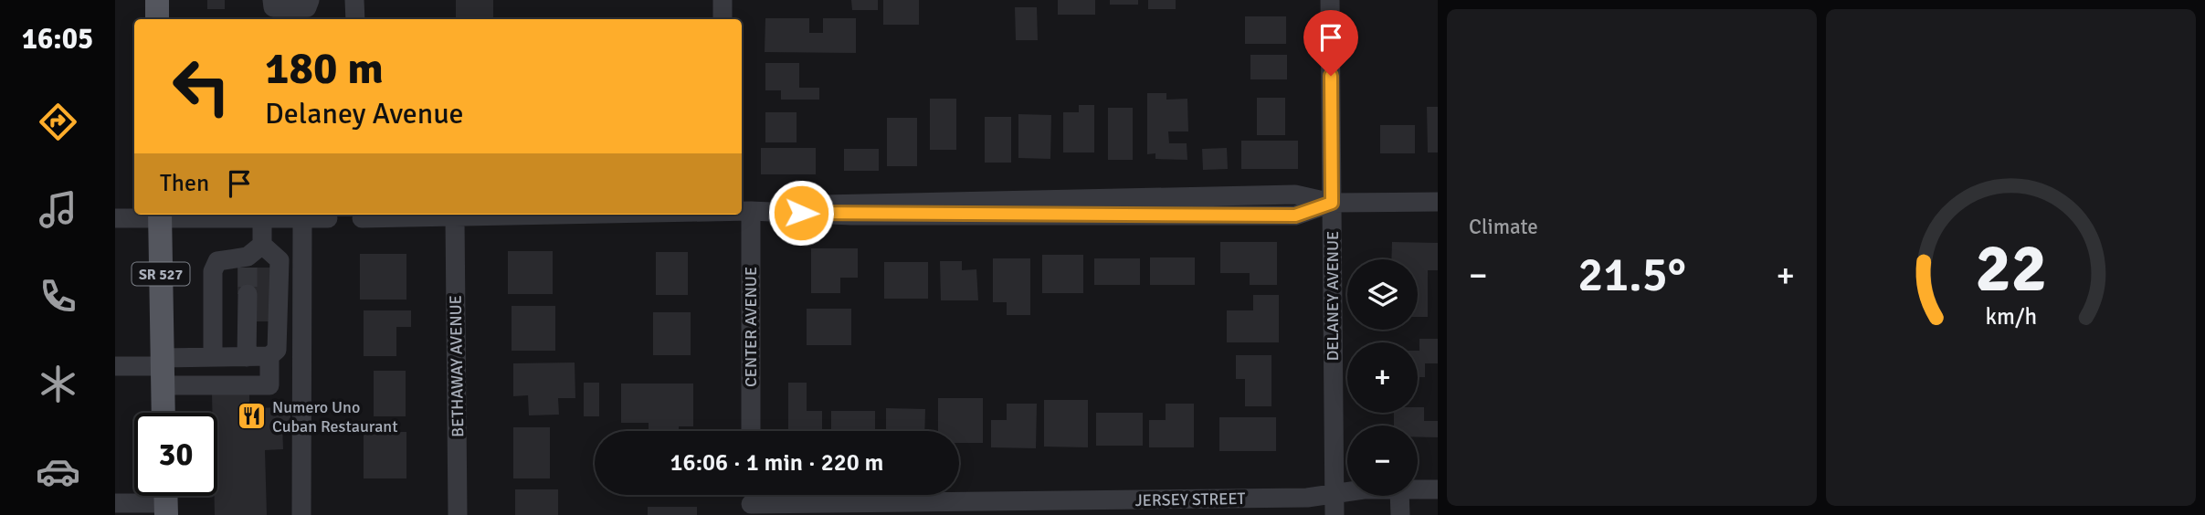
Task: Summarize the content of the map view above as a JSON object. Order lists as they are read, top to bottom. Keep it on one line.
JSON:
{"streets":{"main road":["SR 527"],"street":["DELANEY AVENUE","CENTER AVENUE","BETHAWAY AVENUE","JERSEY STREET"]},"crossings":[["DELANEY AVENUE","JERSEY STREET"]],"places":{"restaurant":["Numero Uno Cuban Restaurant"]},"page":{"tabs":"16:05","tile":"Climate","turn":["180 m","Delaney Avenue"],"then":"Then","heat":["−","21.5°","+"],"map_buttons":["+","−"],"limit":"30","trip":"16:06 · 1 min · 220 m","gauge":["22","km/h"]}}
